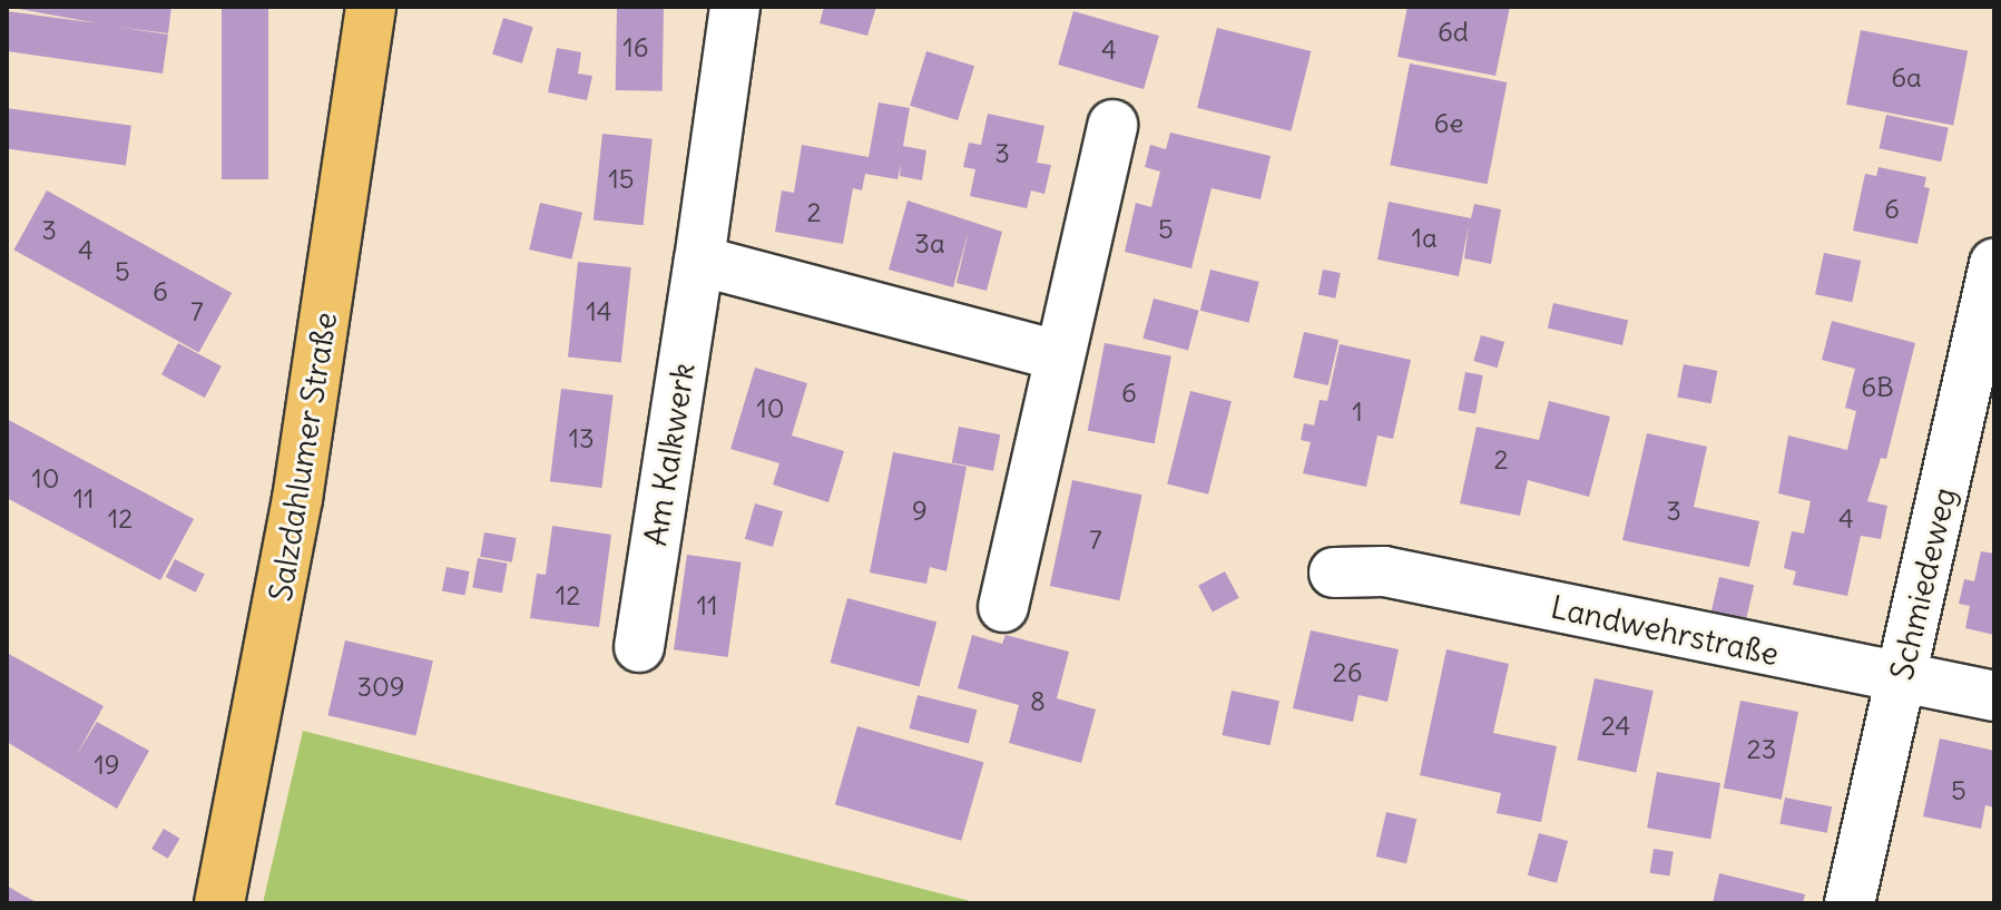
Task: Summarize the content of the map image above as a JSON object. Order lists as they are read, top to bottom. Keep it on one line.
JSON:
{"streets":{"main road":["Salzdahlumer Straße"],"street":["Am Kalkwerk","Schmiedeweg","Landwehrstraße"]},"crossings":[["Schmiedeweg","Landwehrstraße"]],"house_numbers":["6d","16","4","6a","6e","3","15","6","2","5","3","1a","3a","4","5","6","7","14","6B","6","10","1","13","2","10","11","9","3","12","4","7","12","11","26","309","8","24","23","19","5"]}
